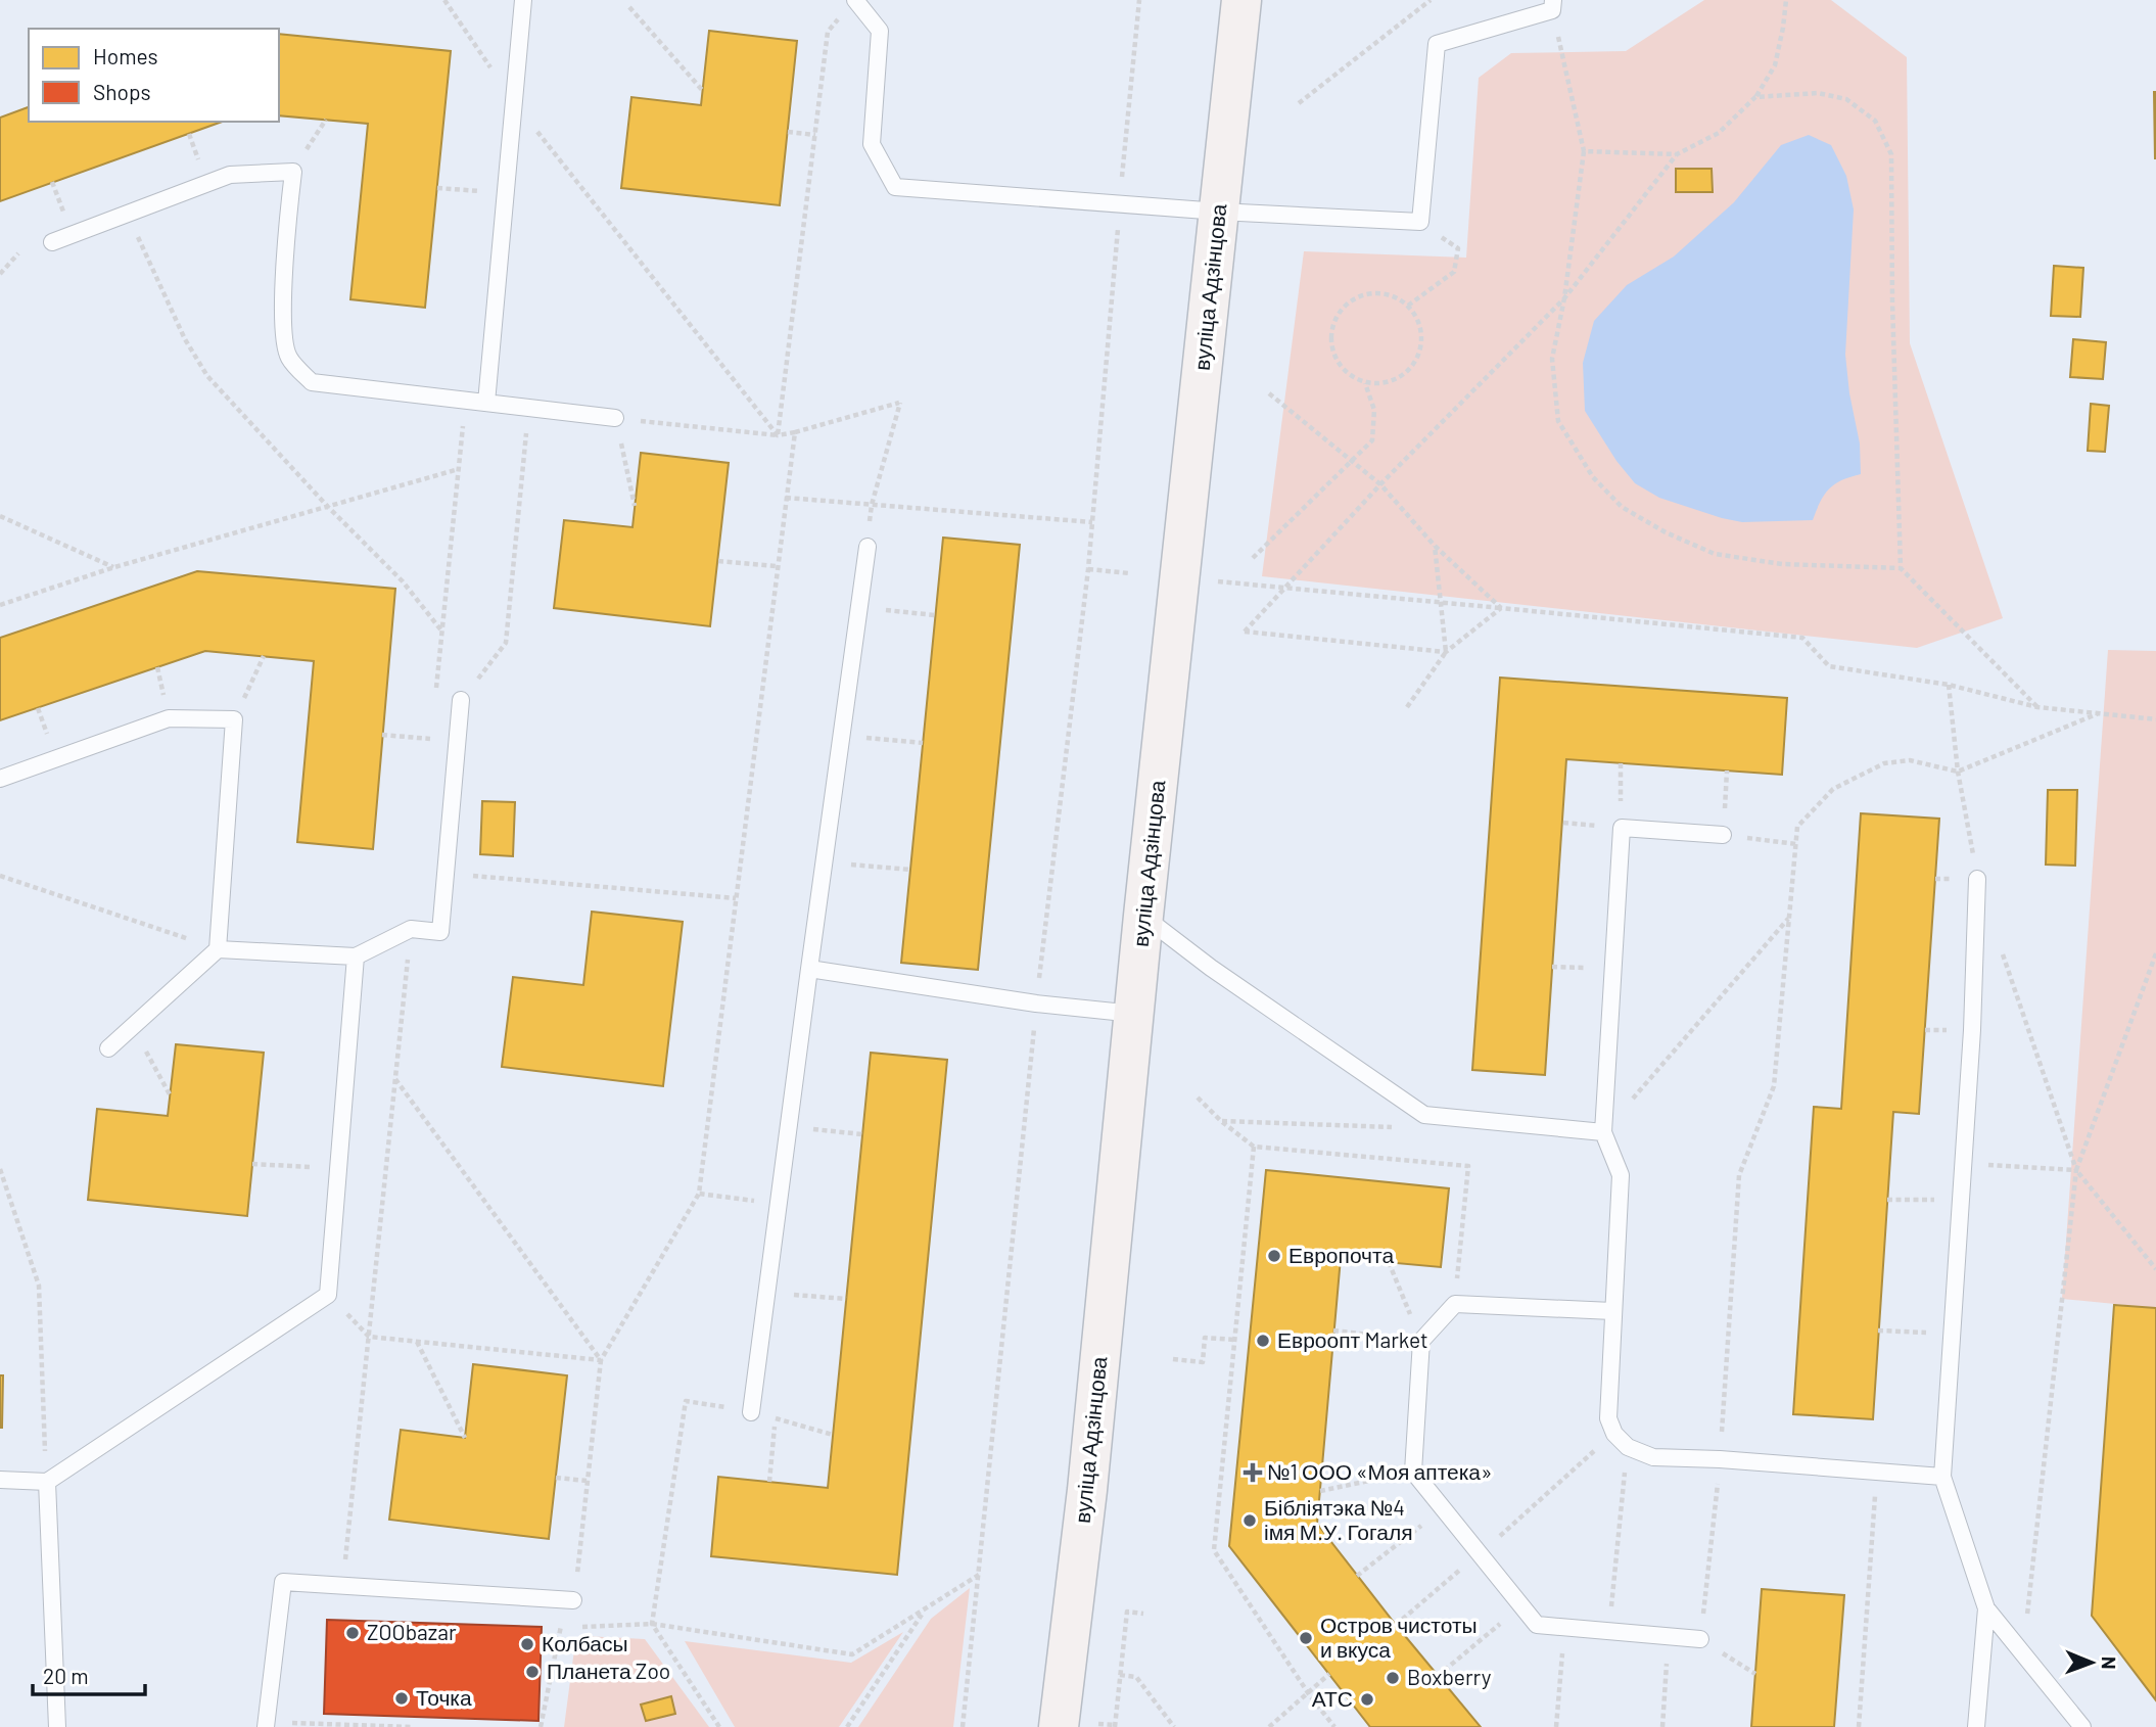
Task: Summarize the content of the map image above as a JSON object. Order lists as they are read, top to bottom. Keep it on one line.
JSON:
{"streets":{"main road":["вуліца Адзінцова"]},"places":{"other":["Европочта","Евроопт Market","Бібліятэка №4 імя М.У. Гогаля","ZOObazar","Остров чистоты и вкуса","Колбасы","Планета Zoo","Boxberry","Точка","АТС"],"health":["№1 ООО «Моя аптека»"]},"legend":["Homes","Shops"],"scale_bar":"20 m","north":"right"}
